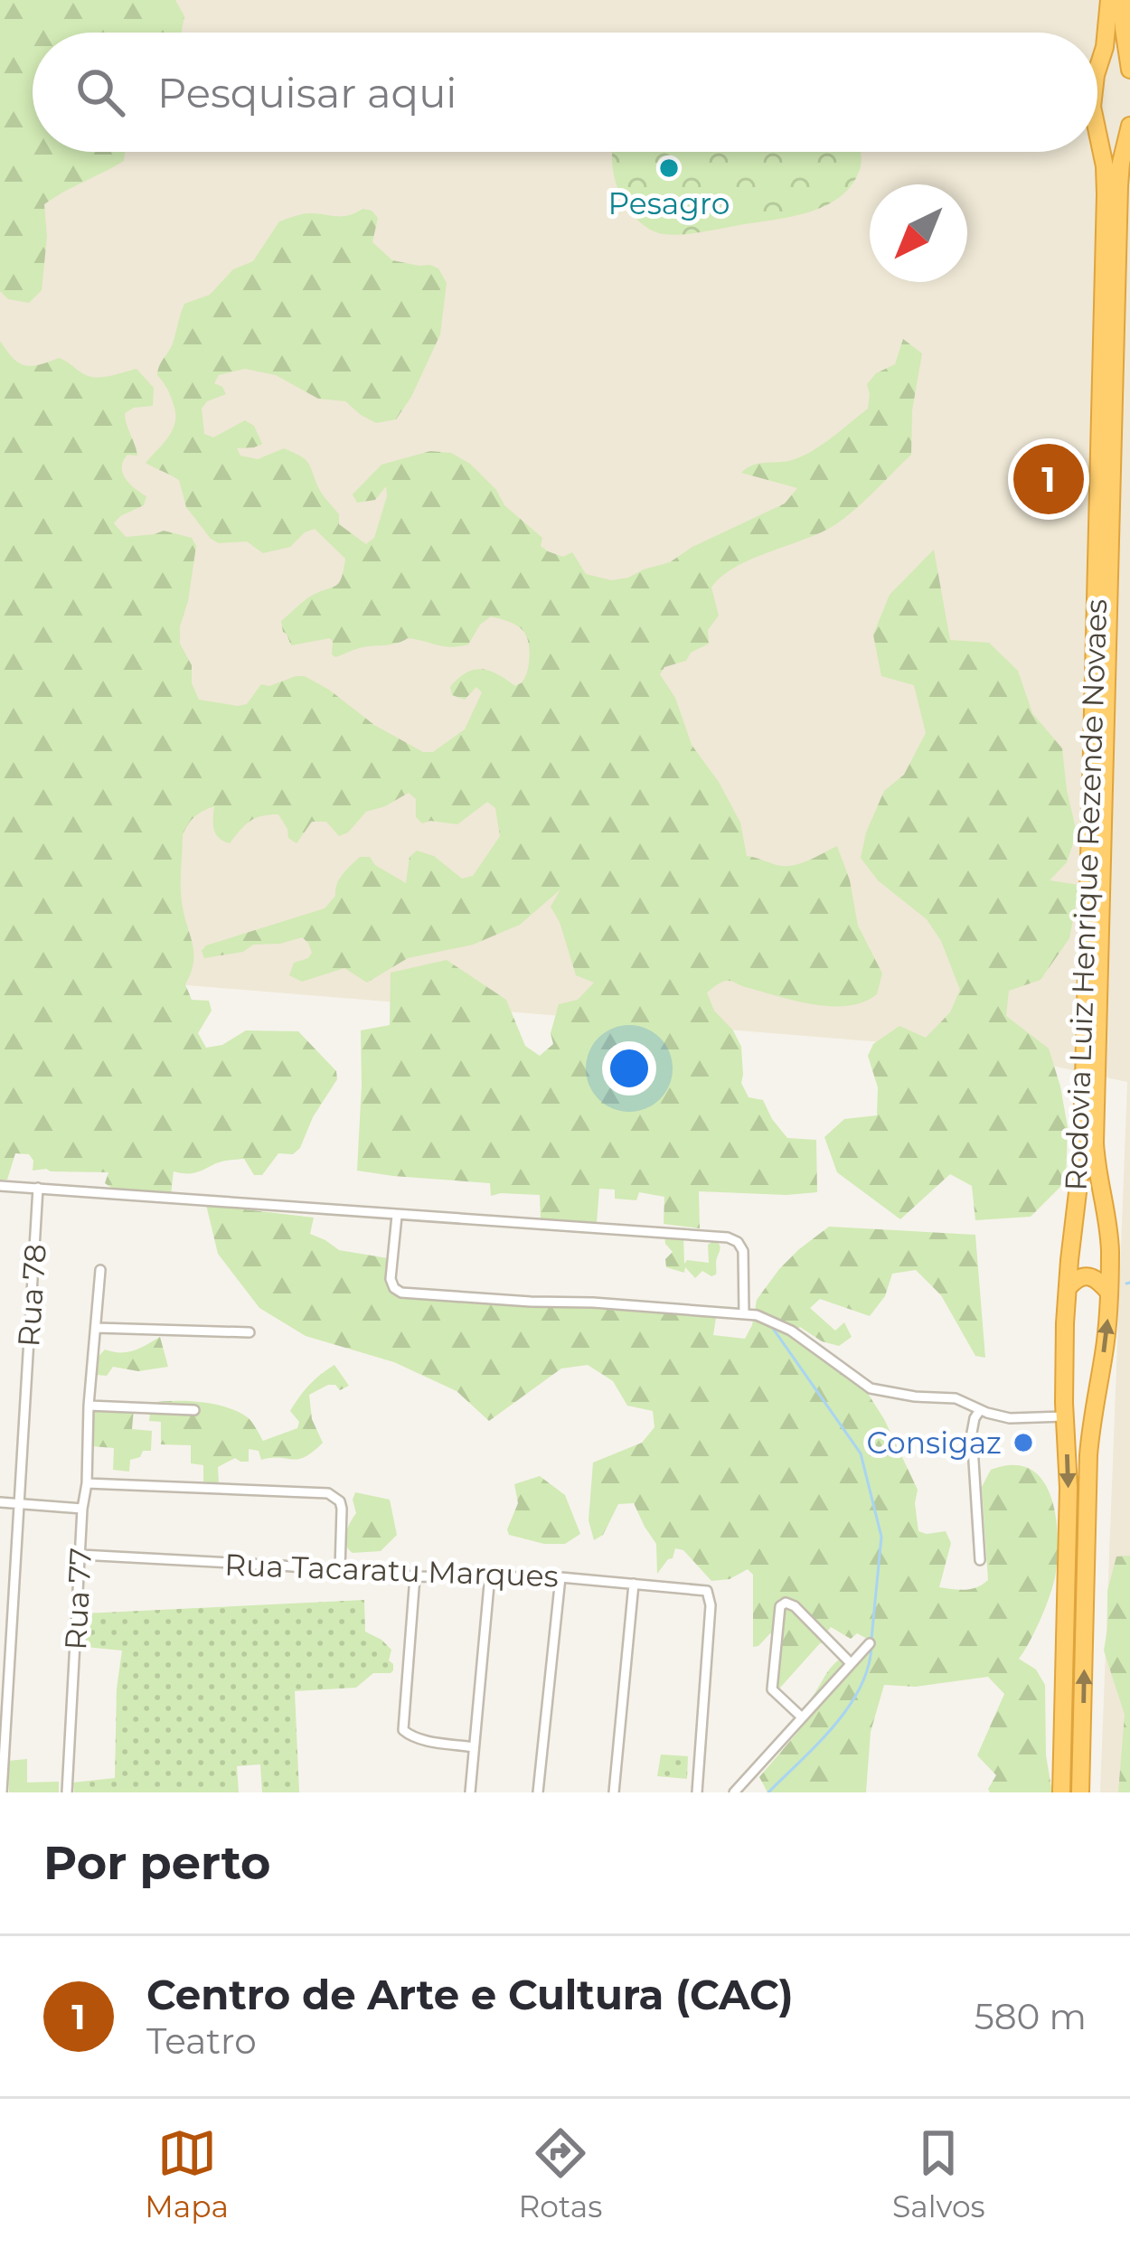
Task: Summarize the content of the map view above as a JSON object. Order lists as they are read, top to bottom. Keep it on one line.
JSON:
{"streets":{"highway":["Rodovia Luiz Henrique Rezende Novaes"],"street":["Rua 78","Rua Tacaratu Marques","Rua 77"]},"crossings":[["Rua Tacaratu Marques","Rua 77"]],"places":["Pesagro","Consigaz"],"north":"bottom left","page":{"search":"Pesquisar aqui","pins":"1","heading":"Por perto","list":[{"mark":"1","name":"Centro de Arte e Cultura (CAC)","note":"Teatro","value":"580 m"}],"nav":["Mapa","Rotas","Salvos"]}}
